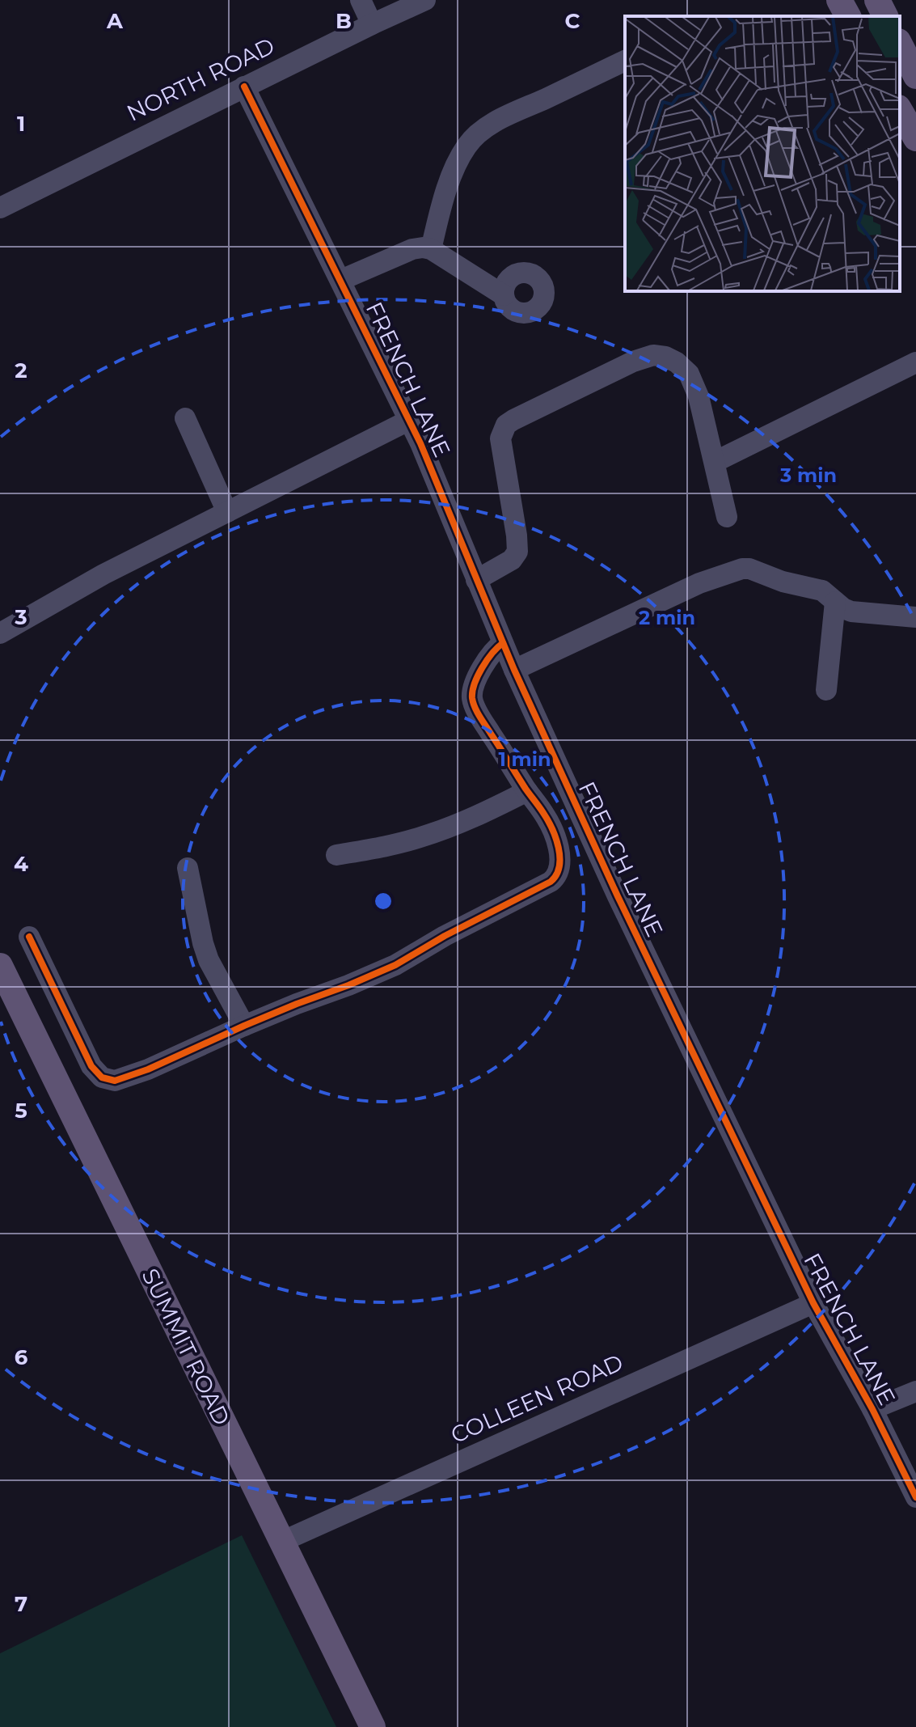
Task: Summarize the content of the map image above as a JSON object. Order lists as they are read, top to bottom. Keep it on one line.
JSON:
{"streets":{"main road":["SUMMIT ROAD"],"street":["NORTH ROAD","FRENCH LANE","COLLEEN ROAD"]},"crossings":[["NORTH ROAD","FRENCH LANE"],["FRENCH LANE","COLLEEN ROAD"],["SUMMIT ROAD","COLLEEN ROAD"]],"grid":{"columns":["A","B","C"],"rows":["1","2","3","4","5","6","7"]},"rings":["3 min","2 min","1 min"]}
